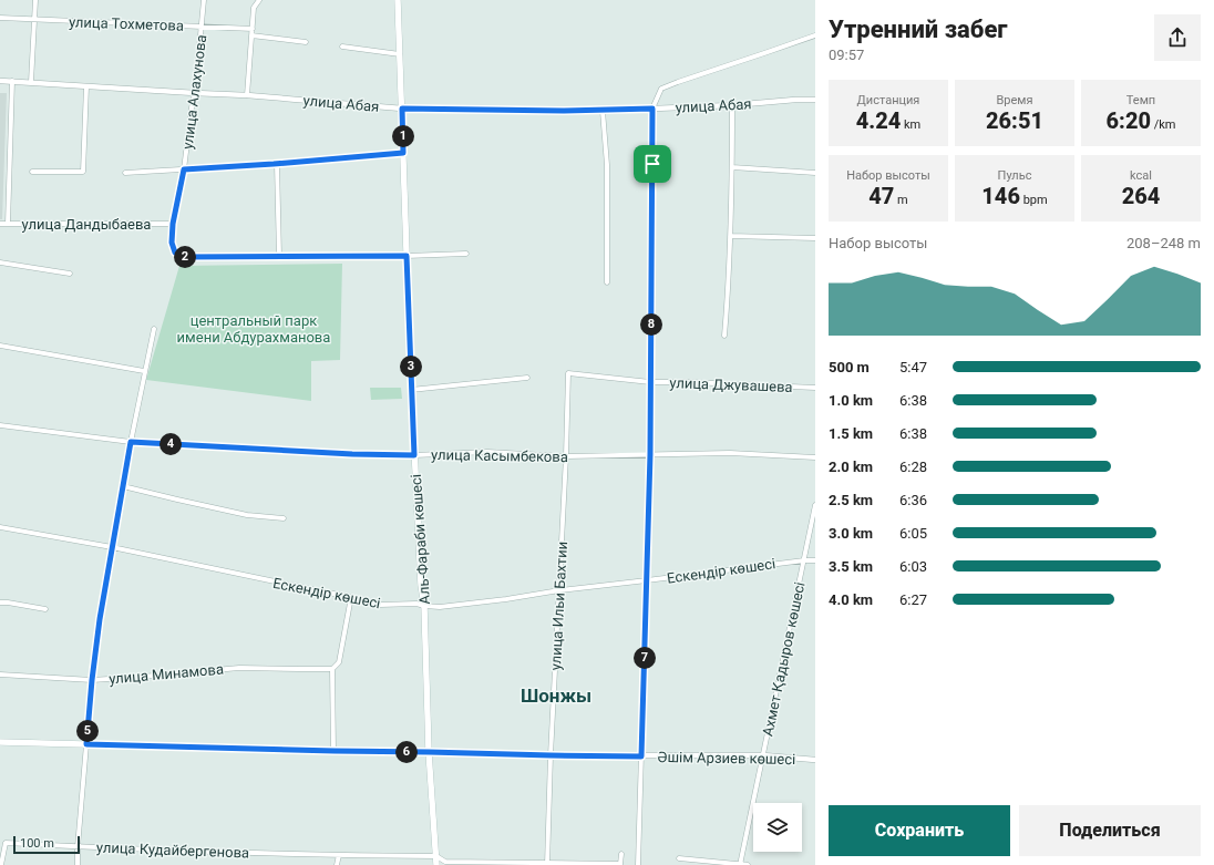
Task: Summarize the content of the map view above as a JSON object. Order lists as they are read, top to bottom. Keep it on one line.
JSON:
{"streets":{"main road":["Аль-Фараби көшесі","Әшім Арзиев көшесі"],"street":["улица Тохметова","улица Алахунова","улица Абая","улица Дандыбаева","улица Джувашева","улица Касымбекова","Ескендір көшесі","улица Ильи Бахтии","Ахмет Қадыров көшесі","улица Минамова","улица Кудайбергенова"]},"crossings":[["улица Тохметова","улица Алахунова"],["улица Алахунова","улица Абая"],["улица Алахунова","улица Дандыбаева"],["улица Абая","Аль-Фараби көшесі"],["улица Джувашева","улица Ильи Бахтии"],["улица Касымбекова","Аль-Фараби көшесі"],["улица Касымбекова","улица Ильи Бахтии"],["Аль-Фараби көшесі","Ескендір көшесі"],["Аль-Фараби көшесі","Әшім Арзиев көшесі"],["Аль-Фараби көшесі","улица Кудайбергенова"],["Ескендір көшесі","улица Ильи Бахтии"],["Ескендір көшесі","Ахмет Қадыров көшесі"],["улица Ильи Бахтии","Әшім Арзиев көшесі"],["улица Ильи Бахтии","улица Кудайбергенова"],["Ахмет Қадыров көшесі","Әшім Арзиев көшесі"]],"districts":["Шонжы"],"parks":["центральный парк имени Абдурахманова"],"scale_bar":"100 m","page":{"heading":["Утренний забег","09:57"],"stats":[["Дистанция","4.24 km"],["Время","26:51"],["Темп","6:20 /km"],["Набор высоты","47 m"],["Пульс","146 bpm"],["kcal","264"]],"pins":["1","2","8","3","4","7","5","6"],"chart":["Набор высоты","208–248 m"],"list":[{"name":"500 m","note":"5:47"},{"name":"1.0 km","note":"6:38"},{"name":"1.5 km","note":"6:38"},{"name":"2.0 km","note":"6:28"},{"name":"2.5 km","note":"6:36"},{"name":"3.0 km","note":"6:05"},{"name":"3.5 km","note":"6:03"},{"name":"4.0 km","note":"6:27"}],"buttons":["Сохранить","Поделиться"],"scale":"100 m"}}
